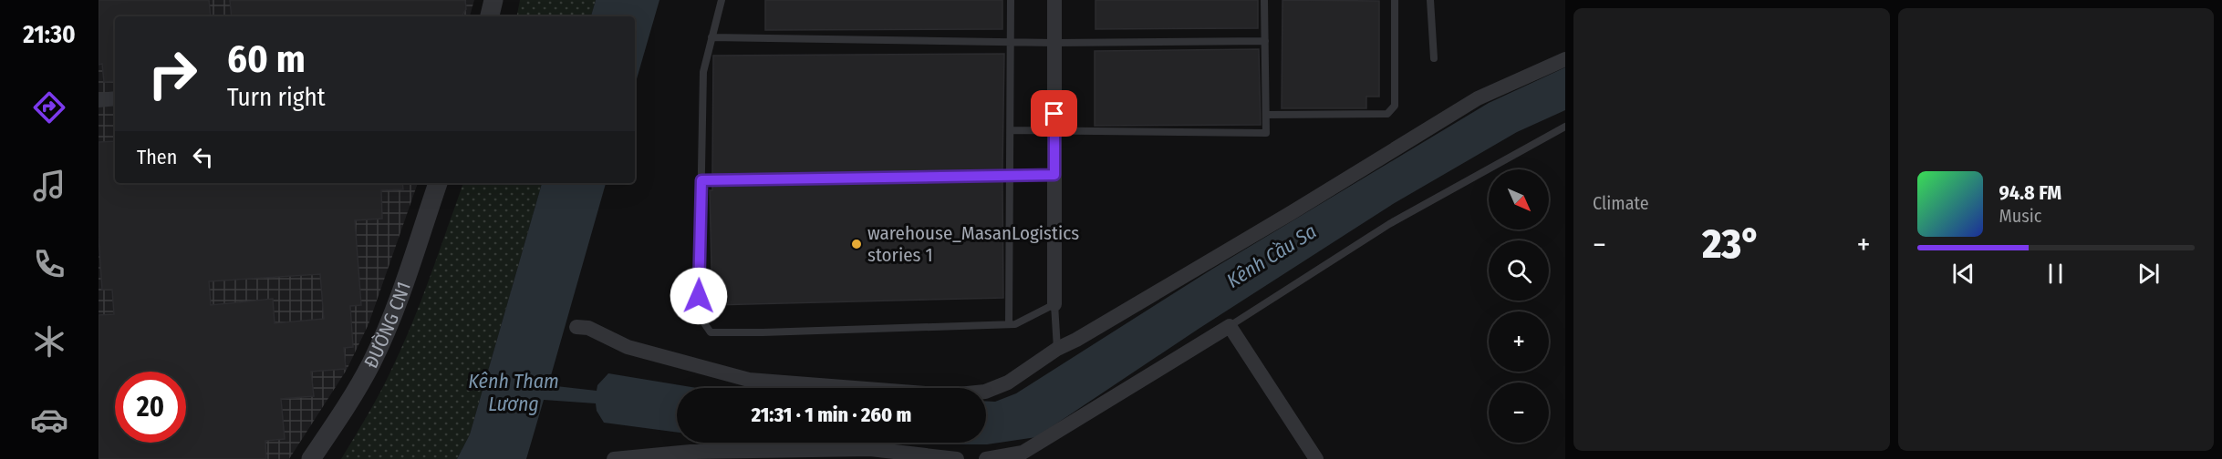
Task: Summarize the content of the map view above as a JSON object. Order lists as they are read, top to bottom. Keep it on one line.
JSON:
{"streets":{"street":["ĐƯỜNG CN1"]},"water":["Kênh Cầu Sa","Kênh Tham Lương"],"places":["warehouse_MasanLogistics stories 1"],"north":"bottom right","page":{"tabs":"21:30","tile":"Climate","turn":["60 m","Turn right"],"then":"Then","map_buttons":["+","−"],"song":["94.8 FM","Music"],"heat":["−","23°","+"],"limit":"20","trip":"21:31 · 1 min · 260 m"}}
